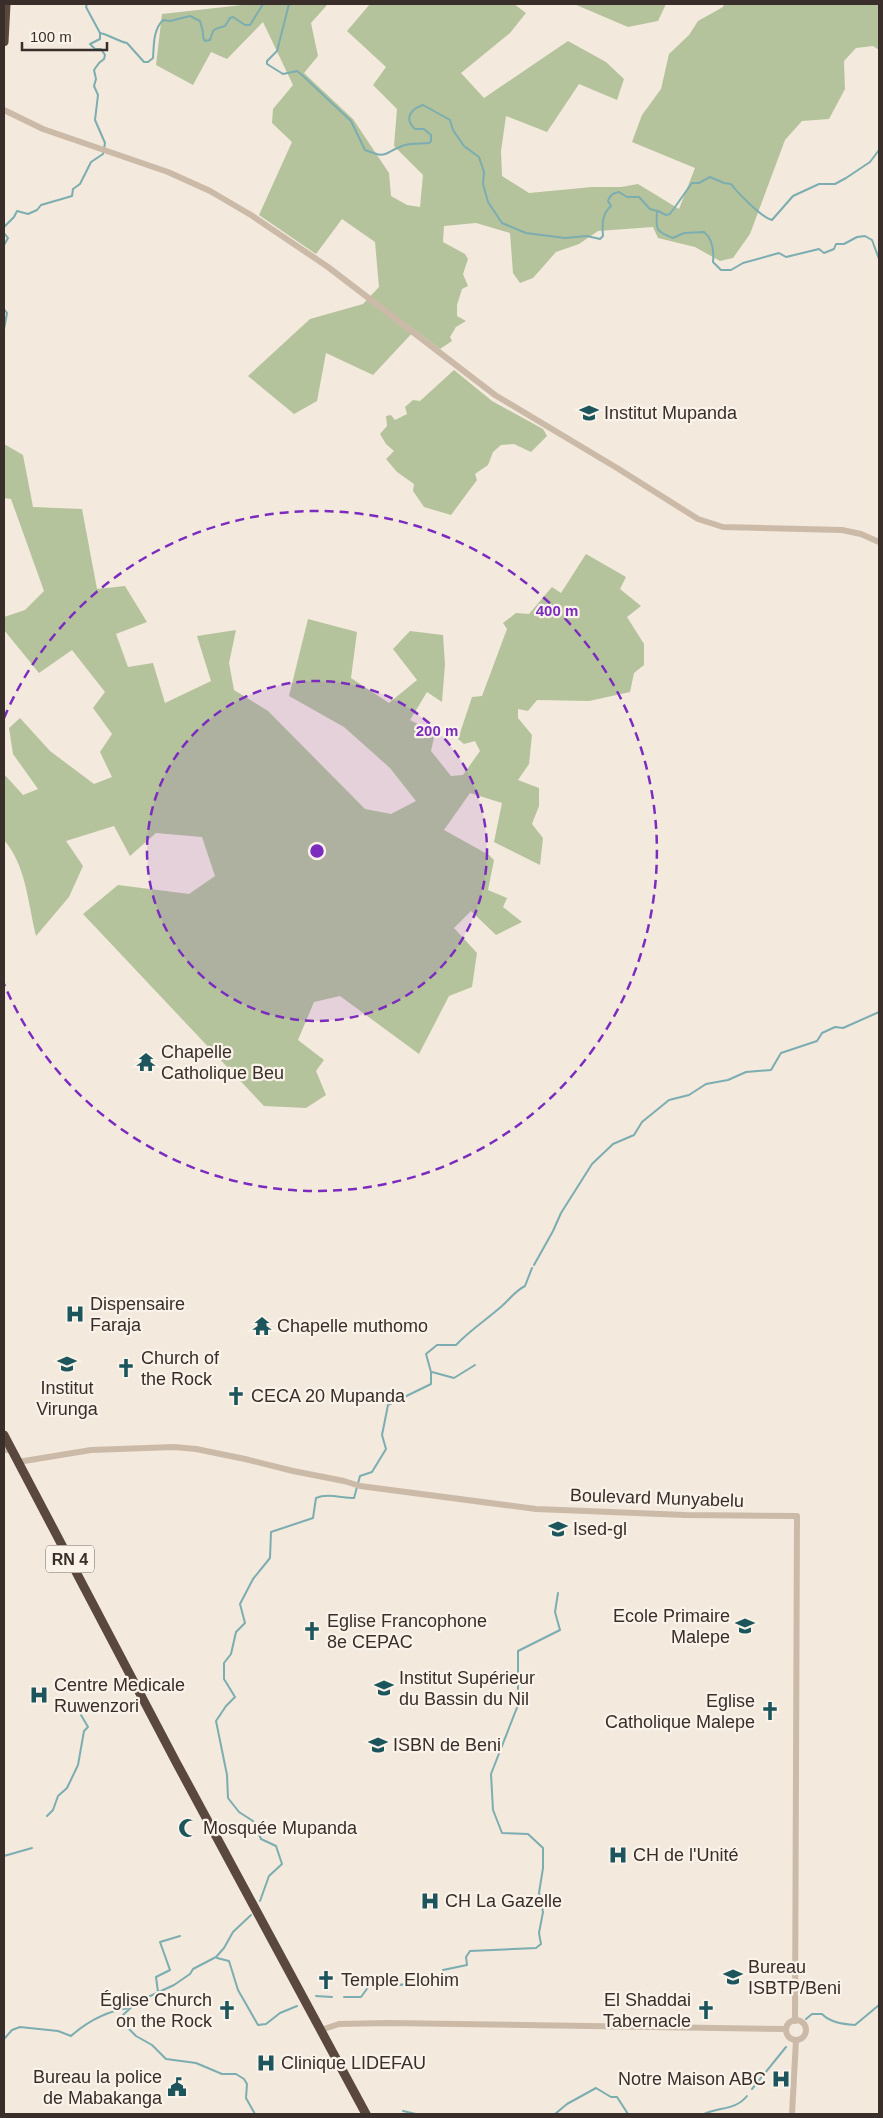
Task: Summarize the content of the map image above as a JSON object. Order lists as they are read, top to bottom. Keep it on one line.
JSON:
{"streets":{"highway":["RN 4"],"street":["Boulevard Munyabelu"]},"crossings":[["Boulevard Munyabelu","RN 4"]],"places":{"school or university":["Institut Mupanda","Institut Virunga","Ised-gl","Ecole Primaire Malepe","Institut Supérieur du Bassin du Nil","ISBN de Beni","Bureau ISBTP/Beni"],"temple":["Chapelle Catholique Beu","Chapelle muthomo"],"hospital":["Dispensaire Faraja","Centre Medicale Ruwenzori","CH de l'Unité","CH La Gazelle","Clinique LIDEFAU","Notre Maison ABC"],"church":["Church of the Rock","CECA 20 Mupanda","Eglise Francophone 8e CEPAC","Eglise Catholique Malepe","Temple Elohim","Église Church on the Rock","El Shaddai Tabernacle"],"mosque":["Mosquée Mupanda"],"public building":["Bureau la police de Mabakanga"]},"scale_bar":"100 m","rings":["400 m","200 m"]}
